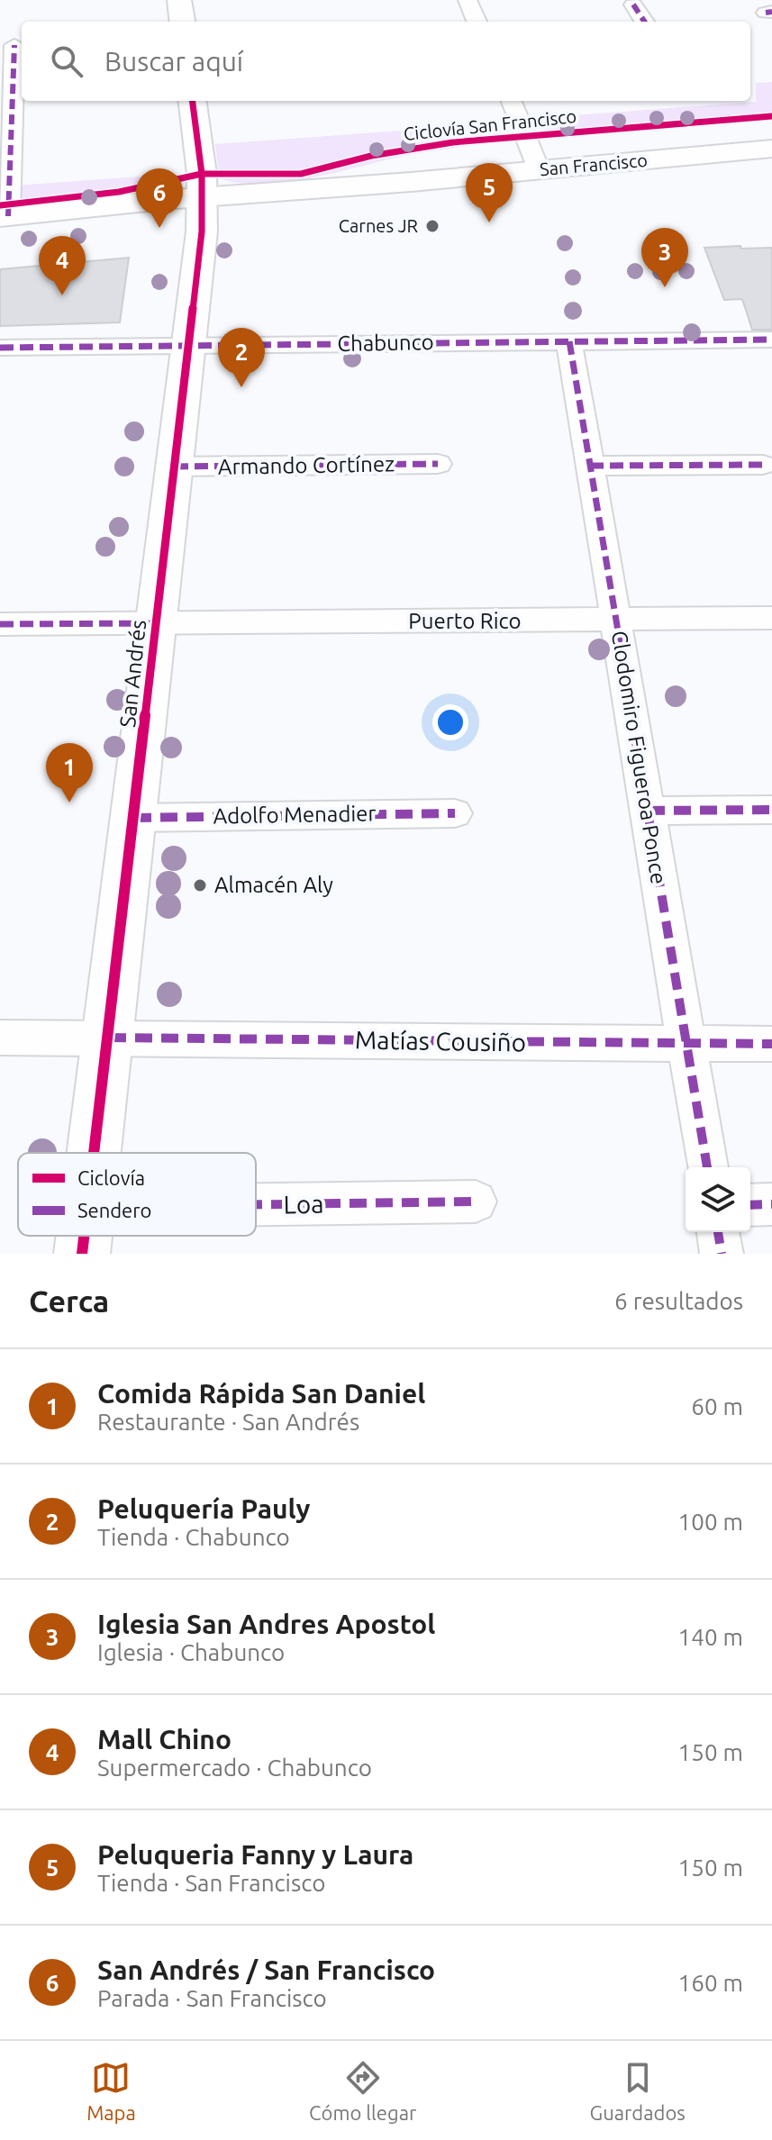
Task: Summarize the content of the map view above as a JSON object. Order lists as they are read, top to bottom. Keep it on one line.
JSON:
{"streets":{"street":["San Francisco","Chabunco","Armando Cortínez","Puerto Rico","San Andrés","Clodomiro Figueroa Ponce","Adolfo Menadier","Matías Cousiño","Loa"],"cycle path":["Ciclovía San Francisco"]},"crossings":[["San Francisco","San Andrés"],["Chabunco","San Andrés"],["Chabunco","Clodomiro Figueroa Ponce"],["Armando Cortínez","San Andrés"],["Puerto Rico","San Andrés"],["Puerto Rico","Clodomiro Figueroa Ponce"],["San Andrés","Adolfo Menadier"],["San Andrés","Matías Cousiño"],["Clodomiro Figueroa Ponce","Matías Cousiño"]],"places":["Carnes JR","Almacén Aly"],"legend":["Ciclovía","Sendero"],"page":{"search":"Buscar aquí","pins":["5","6","3","4","2","1"],"heading":["Cerca","6 resultados"],"list":[{"mark":"1","name":"Comida Rápida San Daniel","note":"Restaurante · San Andrés","value":"60 m"},{"mark":"2","name":"Peluquería Pauly","note":"Tienda · Chabunco","value":"100 m"},{"mark":"3","name":"Iglesia San Andres Apostol","note":"Iglesia · Chabunco","value":"140 m"},{"mark":"4","name":"Mall Chino","note":"Supermercado · Chabunco","value":"150 m"},{"mark":"5","name":"Peluqueria Fanny y Laura","note":"Tienda · San Francisco","value":"150 m"},{"mark":"6","name":"San Andrés / San Francisco","note":"Parada · San Francisco","value":"160 m"}],"nav":["Mapa","Cómo llegar","Guardados"]}}
